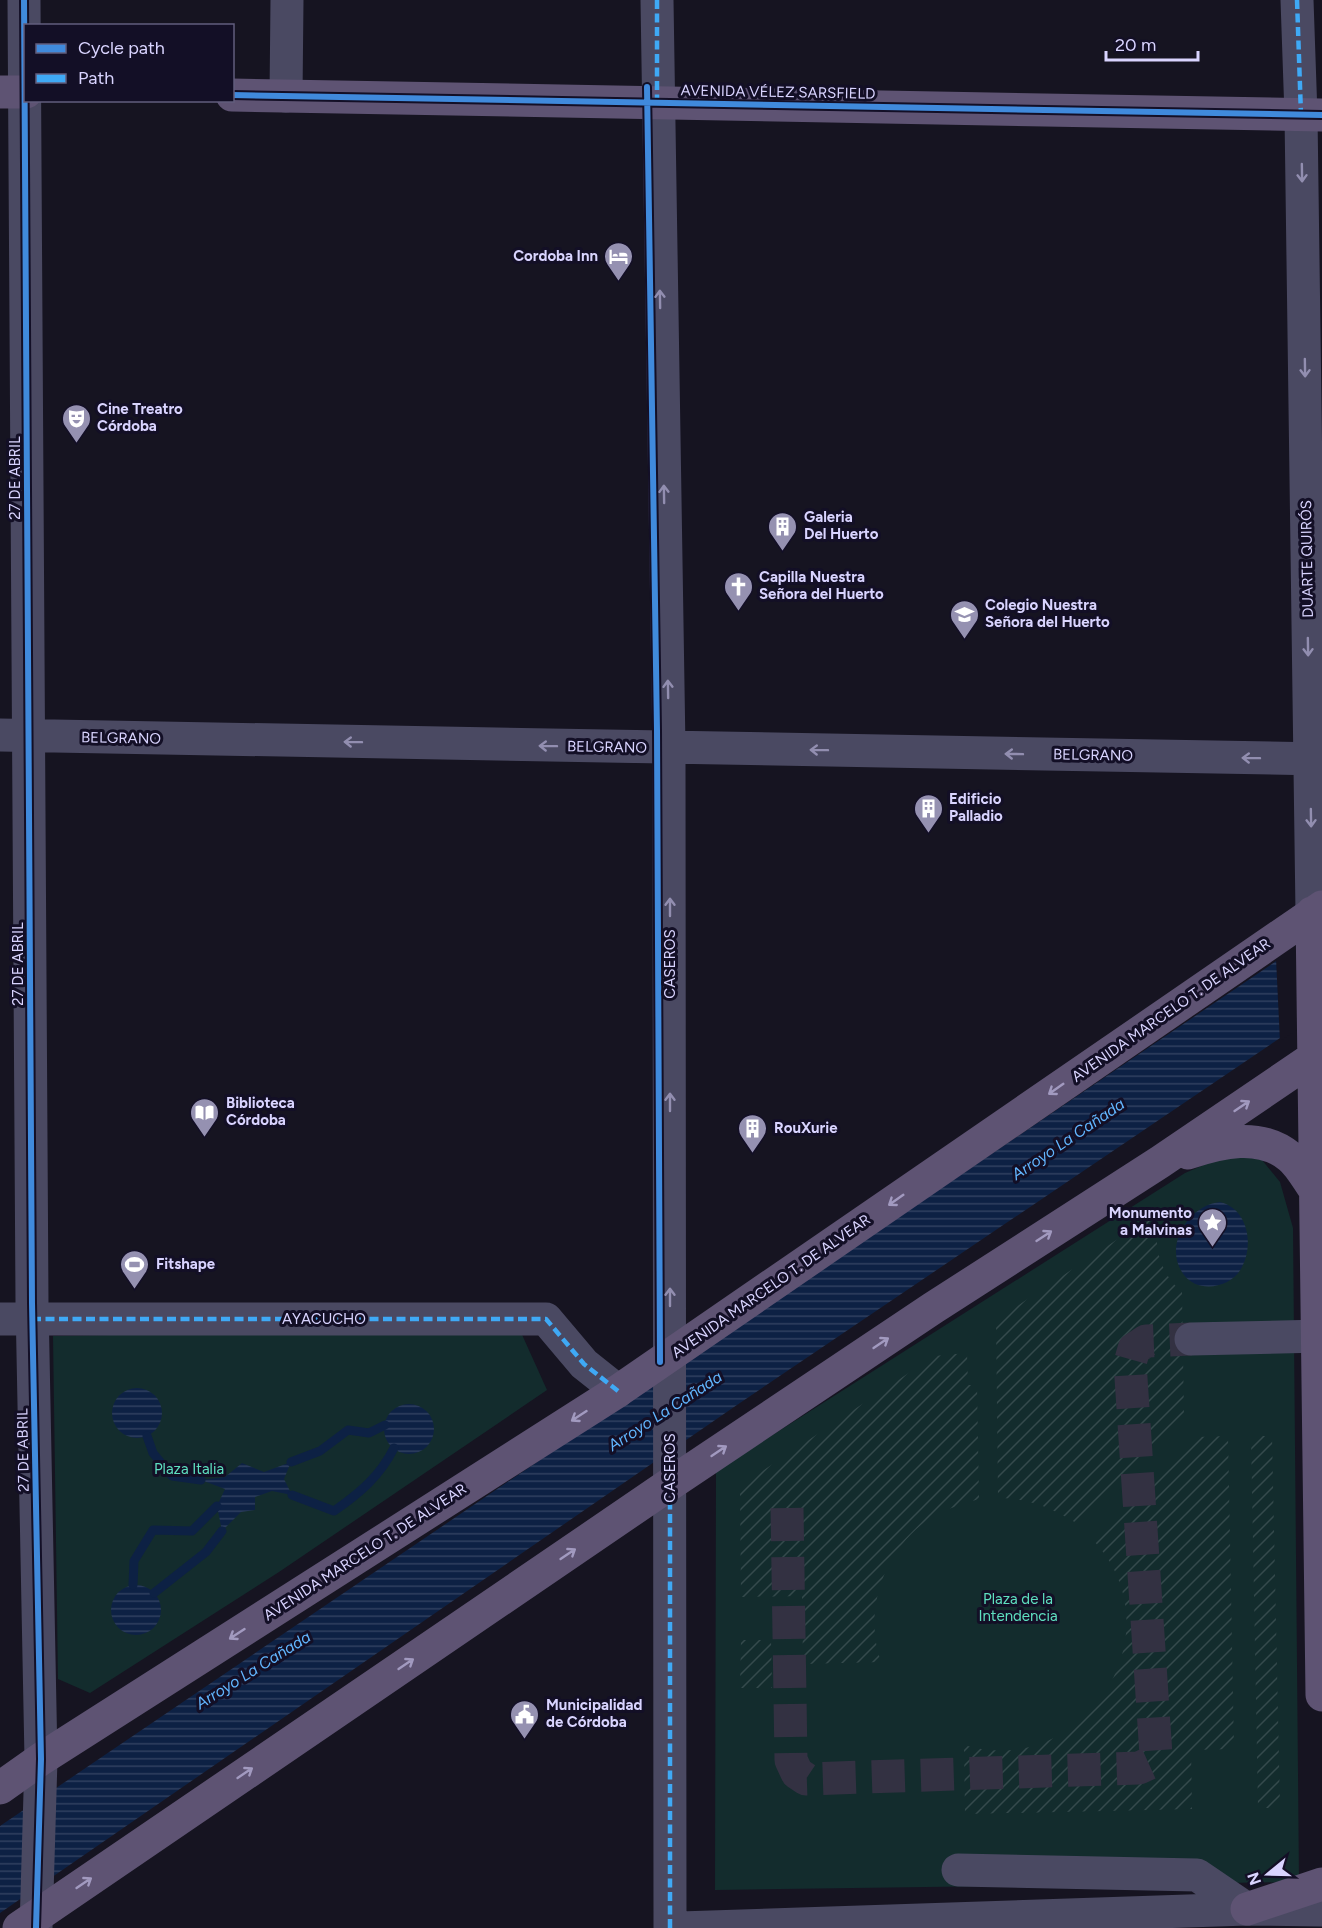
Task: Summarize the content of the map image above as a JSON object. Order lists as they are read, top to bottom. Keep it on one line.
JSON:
{"streets":{"main road":["AVENIDA VÉLEZ SARSFIELD","DUARTE QUIRÓS","AVENIDA MARCELO T. DE ALVEAR"],"street":["27 DE ABRIL","BELGRANO","CASEROS","AYACUCHO"]},"crossings":[["AVENIDA VÉLEZ SARSFIELD","DUARTE QUIRÓS"],["AVENIDA VÉLEZ SARSFIELD","CASEROS"],["27 DE ABRIL","BELGRANO"],["27 DE ABRIL","AVENIDA MARCELO T. DE ALVEAR"],["27 DE ABRIL","AYACUCHO"],["DUARTE QUIRÓS","BELGRANO"],["DUARTE QUIRÓS","AVENIDA MARCELO T. DE ALVEAR"],["BELGRANO","CASEROS"],["CASEROS","AVENIDA MARCELO T. DE ALVEAR"],["AVENIDA MARCELO T. DE ALVEAR","AYACUCHO"]],"one_way":["DUARTE QUIRÓS","BELGRANO","CASEROS"],"water":["Arroyo La Cañada"],"parks":["Plaza Italia","Plaza de la Intendencia"],"places":{"hotel":["Cordoba Inn"],"theatre":["Cine Treatro Córdoba"],"building":["Galeria Del Huerto","Edificio Palladio","RouXurie"],"church":["Capilla Nuestra Señora del Huerto"],"school or university":["Colegio Nuestra Señora del Huerto"],"library":["Biblioteca Córdoba"],"place":["Monumento a Malvinas"],"sports":["Fitshape"],"public building":["Municipalidad de Córdoba"]},"legend":["Cycle path","Path"],"scale_bar":"20 m","north":"left"}
